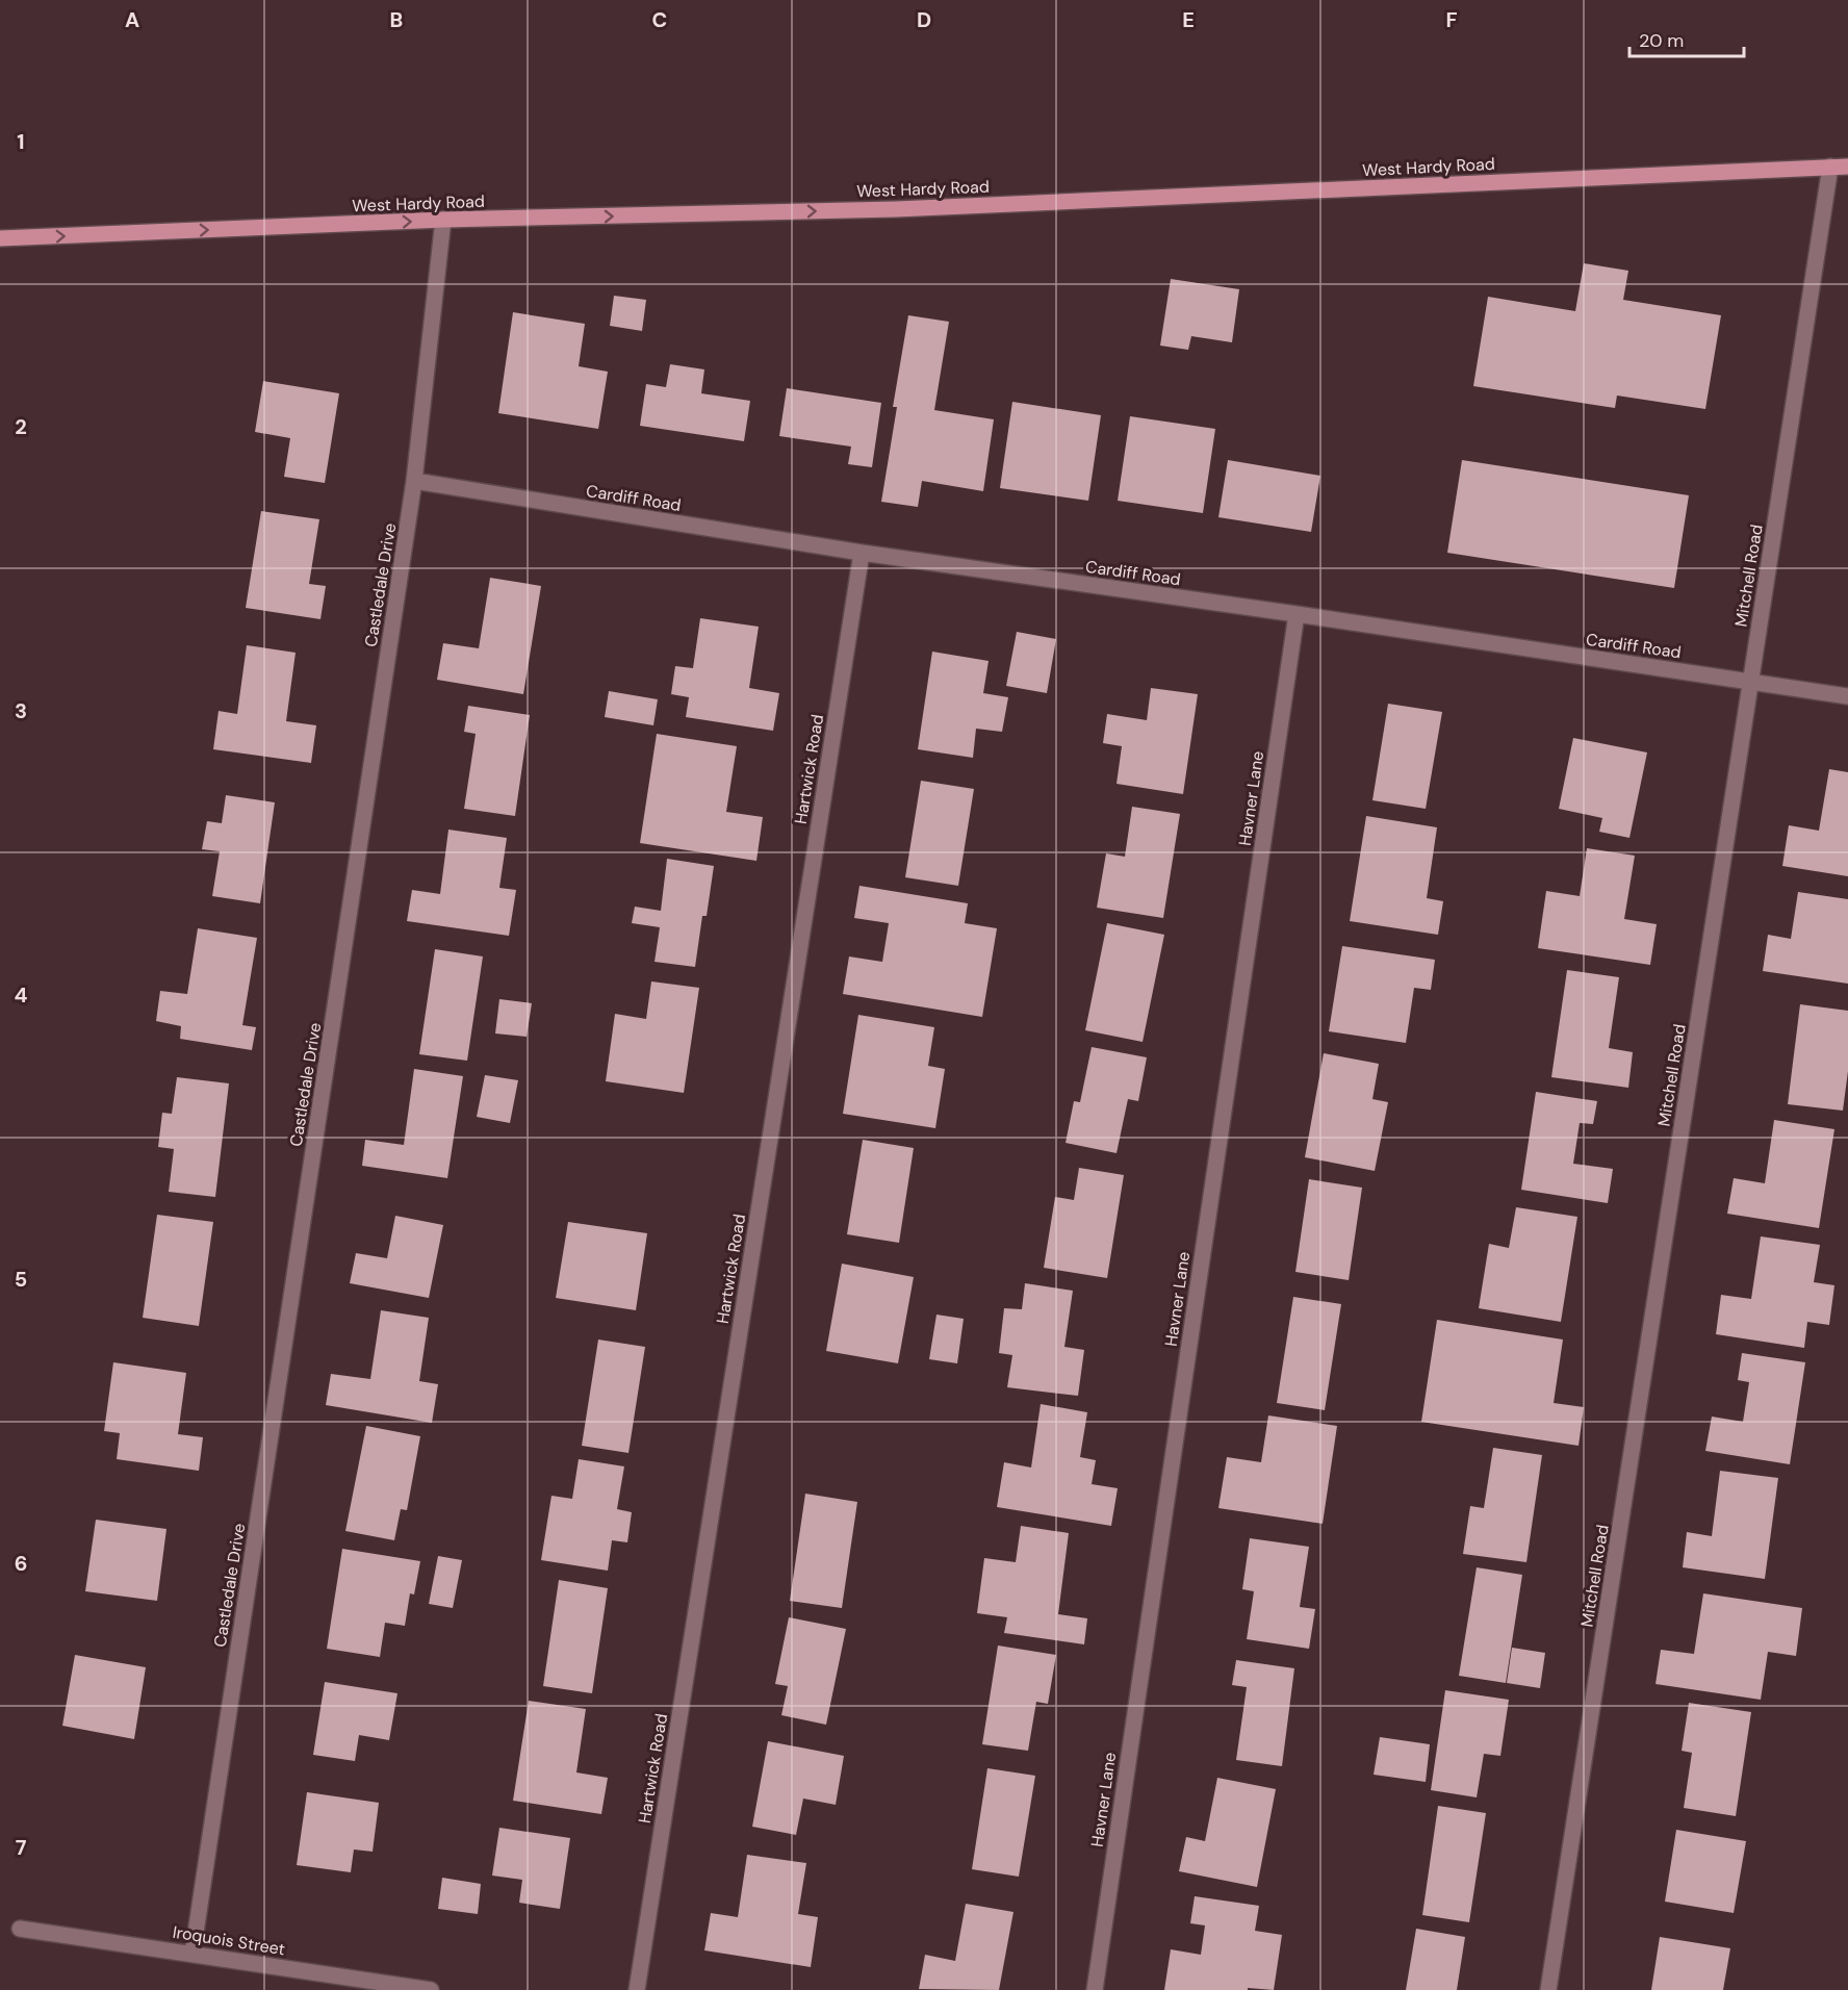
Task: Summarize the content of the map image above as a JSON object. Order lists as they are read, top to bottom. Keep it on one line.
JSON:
{"streets":{"main road":["West Hardy Road"],"street":["Cardiff Road","Mitchell Road","Castledale Drive","Hartwick Road","Havner Lane","Iroquois Street"]},"crossings":[["West Hardy Road","Mitchell Road"],["West Hardy Road","Castledale Drive"],["Cardiff Road","Mitchell Road"],["Cardiff Road","Castledale Drive"],["Cardiff Road","Hartwick Road"],["Cardiff Road","Havner Lane"],["Castledale Drive","Iroquois Street"]],"one_way":["West Hardy Road"],"scale_bar":"20 m","grid":{"columns":["A","B","C","D","E","F"],"rows":["1","2","3","4","5","6","7"]}}
